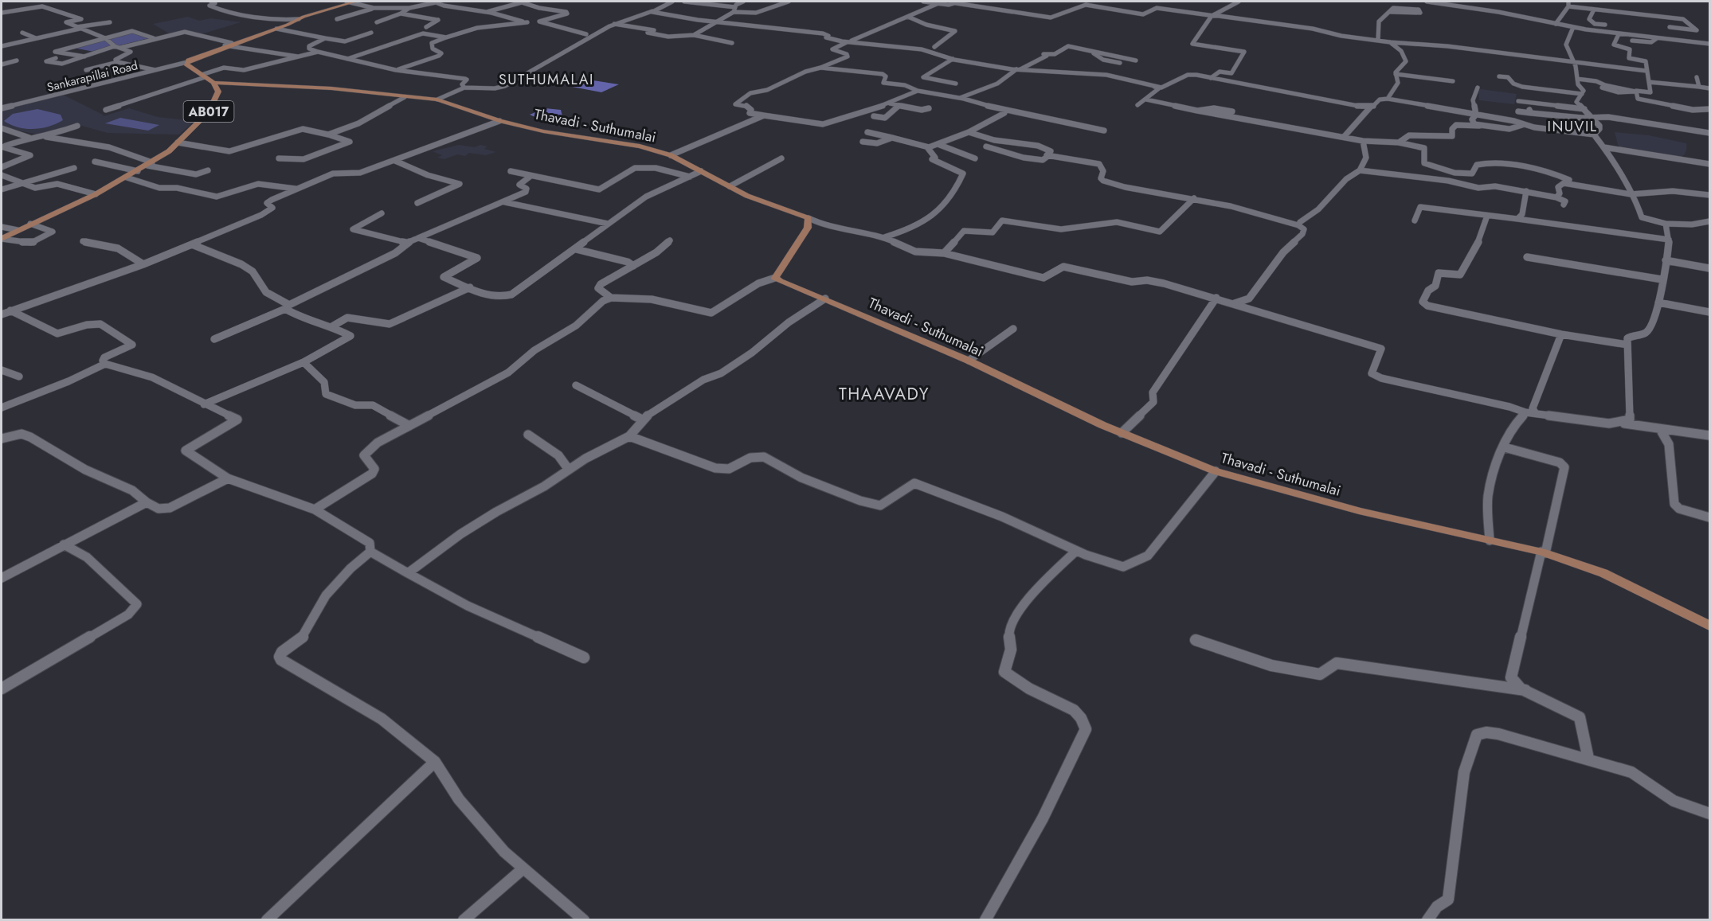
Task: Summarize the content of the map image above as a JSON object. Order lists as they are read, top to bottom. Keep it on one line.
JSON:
{"streets":{"main road":["AB017","Thavadi - Suthumalai"],"street":["Sankarapillai Road"]},"crossings":[["Sankarapillai Road","AB017"],["AB017","Thavadi - Suthumalai"]],"districts":["SUTHUMALAI","INUVIL","THAAVADY"]}
